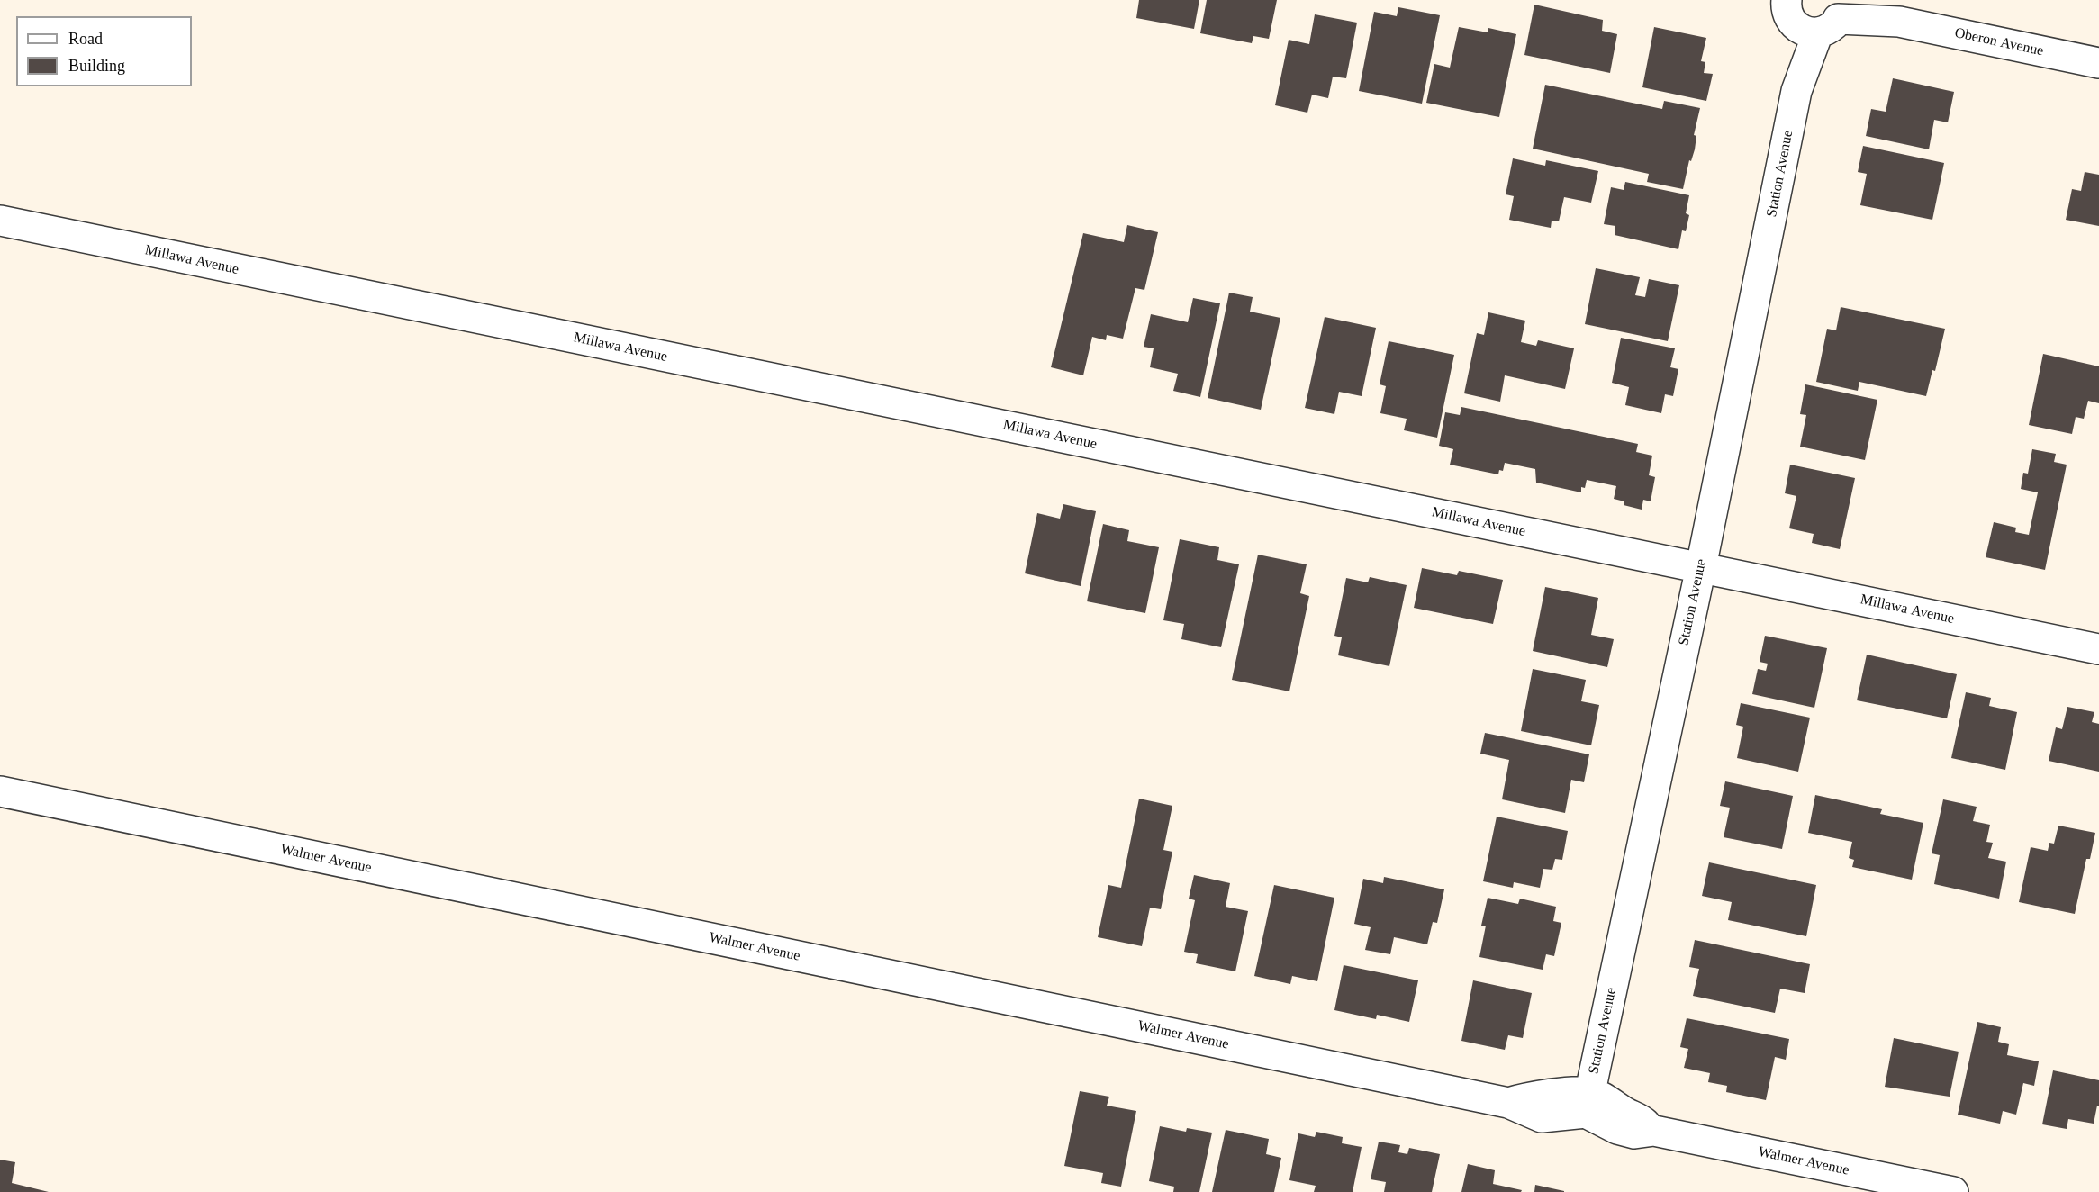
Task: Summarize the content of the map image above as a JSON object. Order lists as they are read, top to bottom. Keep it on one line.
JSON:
{"streets":{"street":["Oberon Avenue","Station Avenue","Millawa Avenue","Walmer Avenue"]},"crossings":[["Oberon Avenue","Station Avenue"],["Station Avenue","Millawa Avenue"],["Station Avenue","Walmer Avenue"]],"legend":["Road","Building"]}
